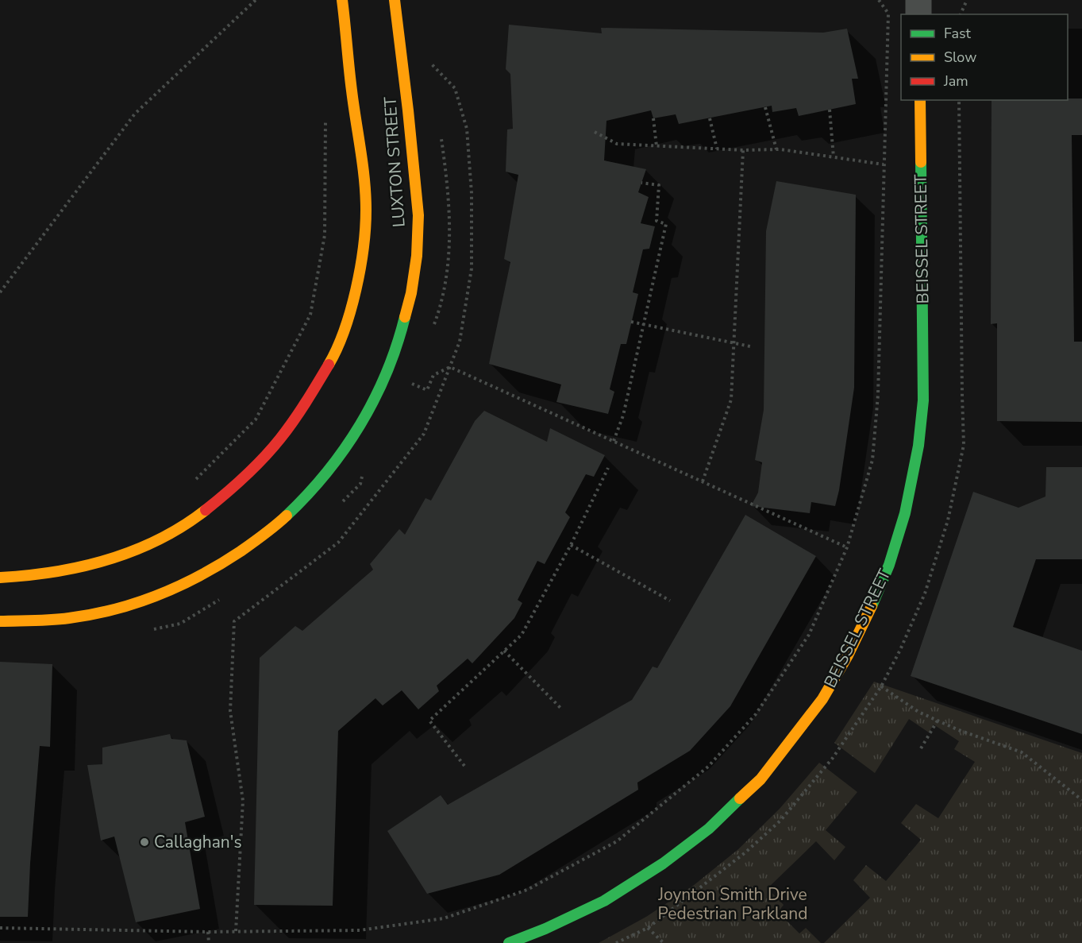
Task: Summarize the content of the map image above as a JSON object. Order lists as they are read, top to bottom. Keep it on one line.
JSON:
{"streets":{"main road":["LUXTON STREET","BEISSEL STREET"]},"parks":["Joynton Smith Drive Pedestrian Parkland"],"places":["Callaghan's"],"legend":["Fast","Slow","Jam"]}
